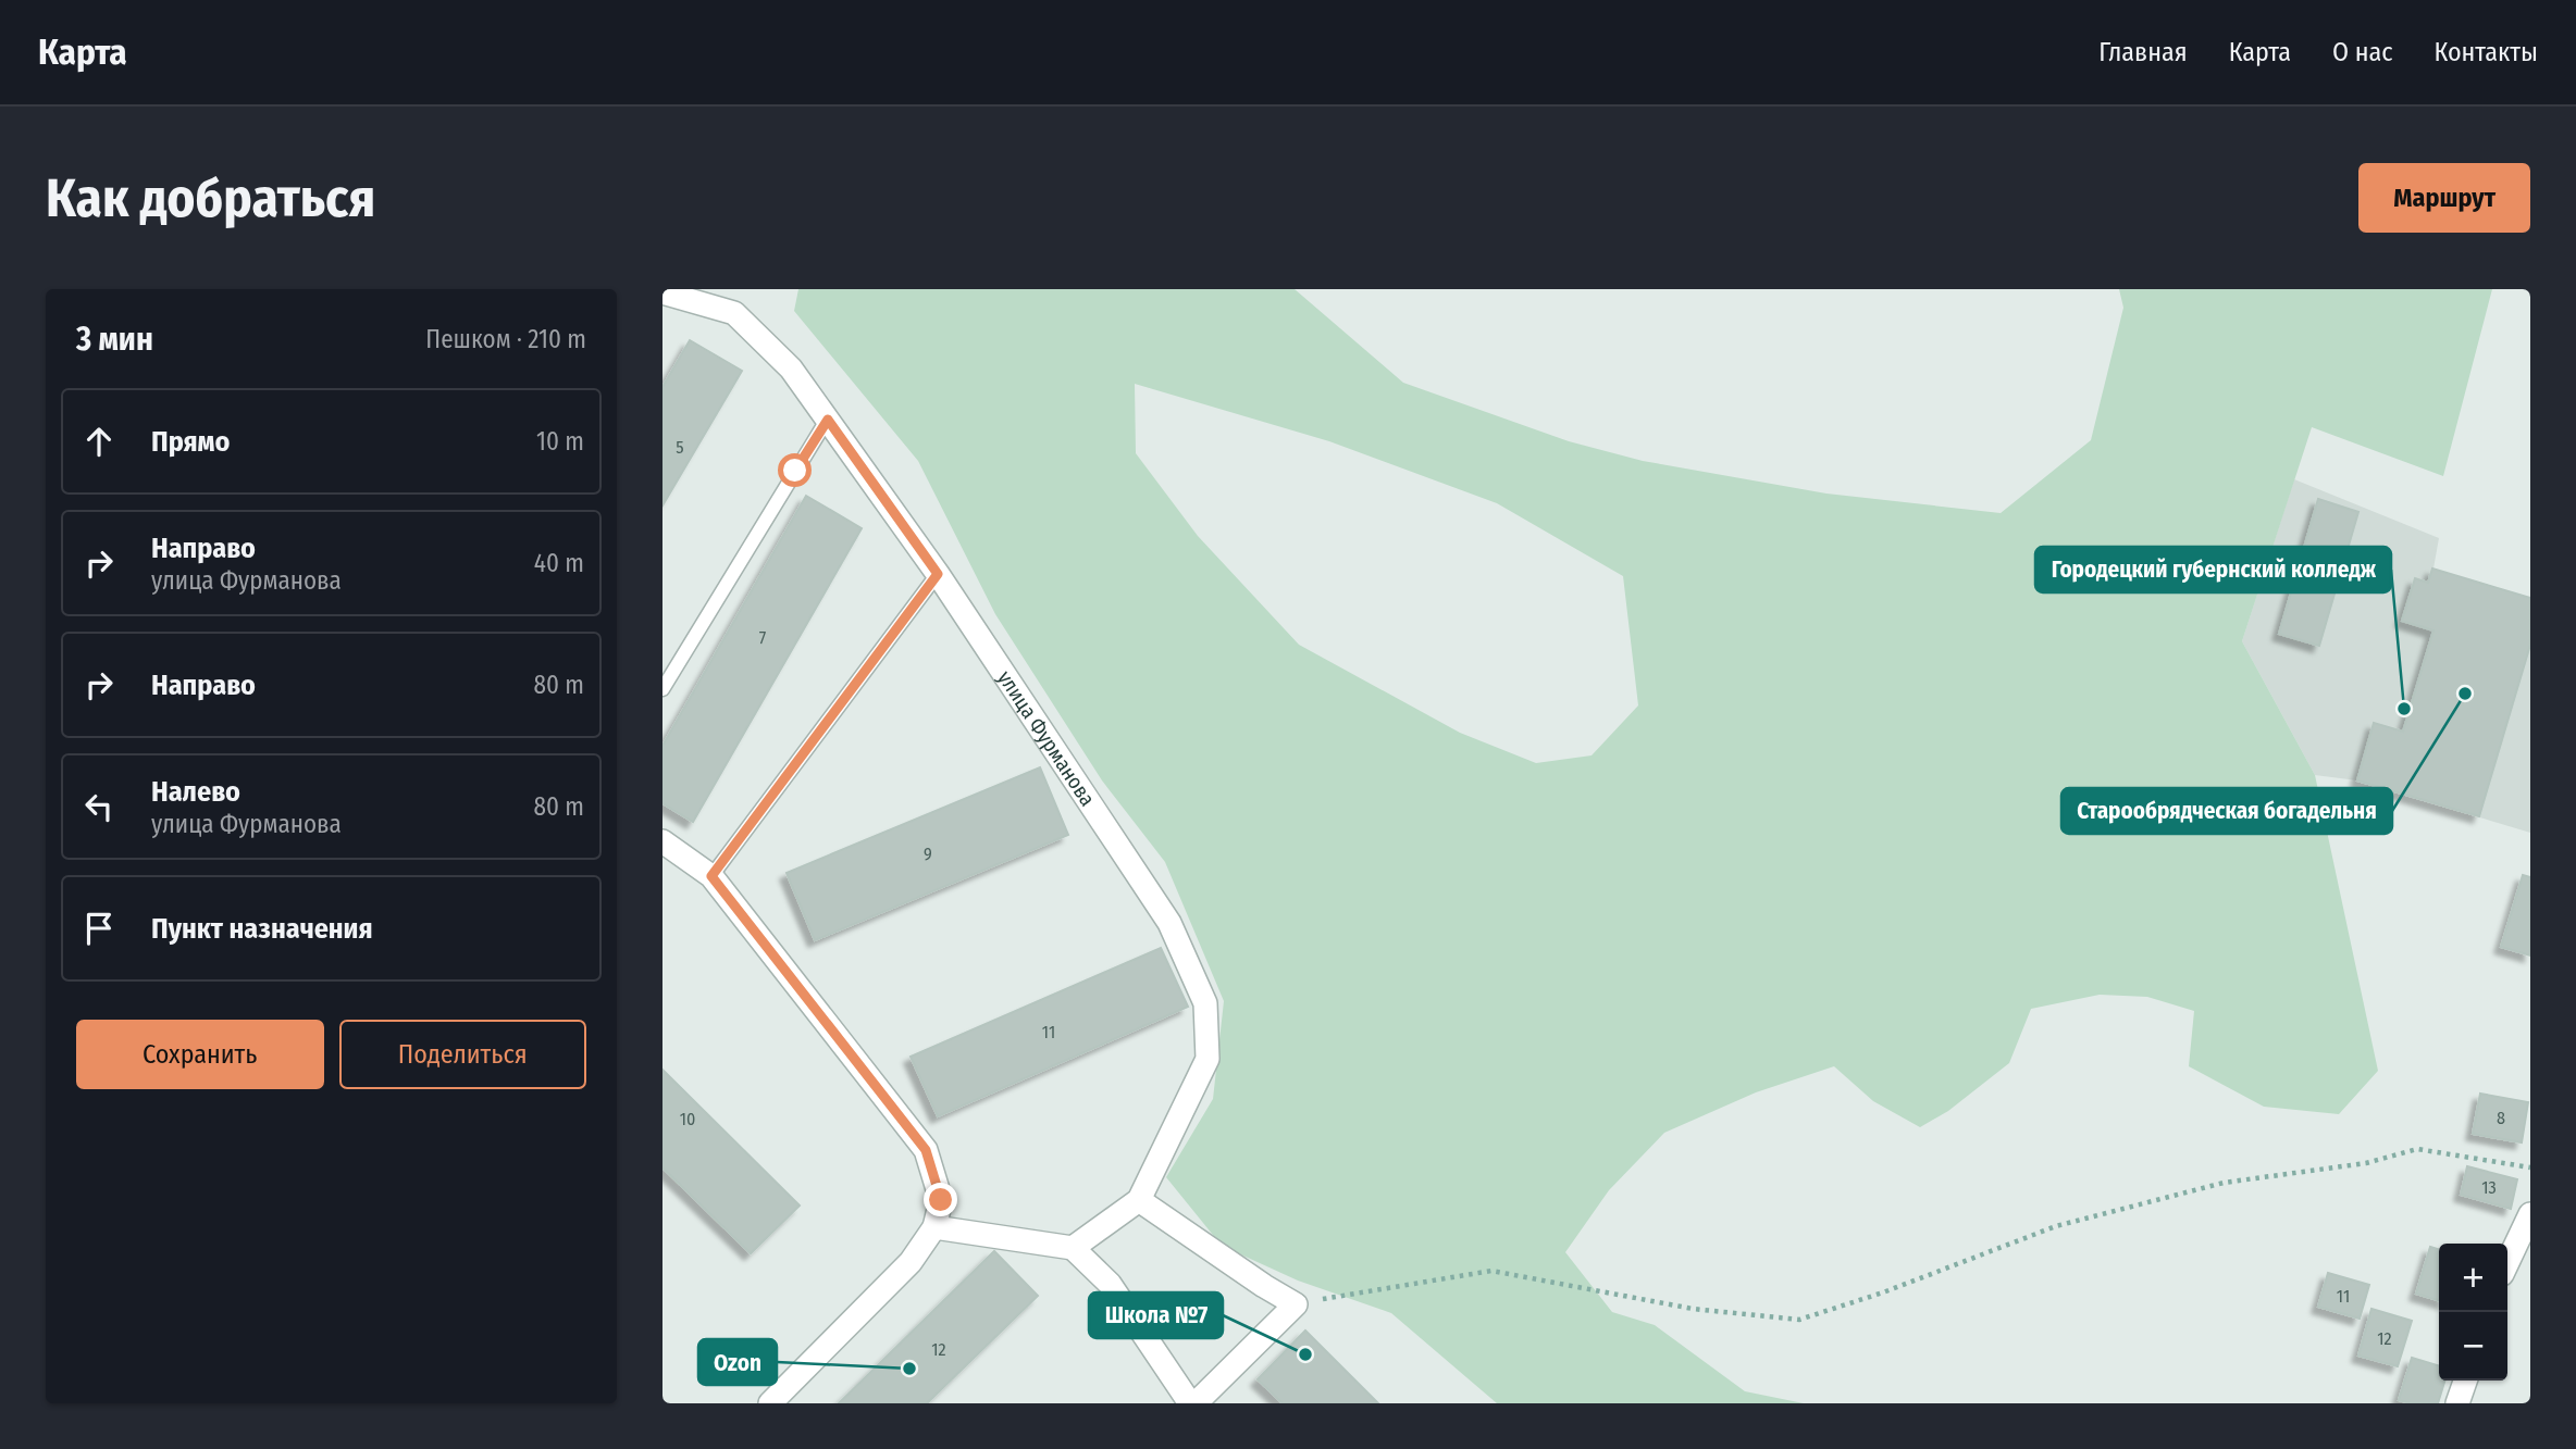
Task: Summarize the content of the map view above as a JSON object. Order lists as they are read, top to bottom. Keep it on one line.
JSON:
{"streets":{"street":["улица Фурманова"]},"places":["Старообрядческая богадельня","Городецкий губернский колледж","Школа №7","Ozon"],"house_numbers":["5","7","9","11","8","10","13","11","12","12"],"page":{"header":"Карта","nav":["Главная","Карта","О нас","Контакты"],"buttons":["Маршрут",["Сохранить","Поделиться"]],"title":"Как добраться","heading":["3 мин","Пешком · 210 m"],"list":[["Прямо","10 m"],["Направо","улица Фурманова","40 m"],["Направо","80 m"],["Налево","улица Фурманова","80 m"],"Пункт назначения"],"map_buttons":["+","−"]}}
